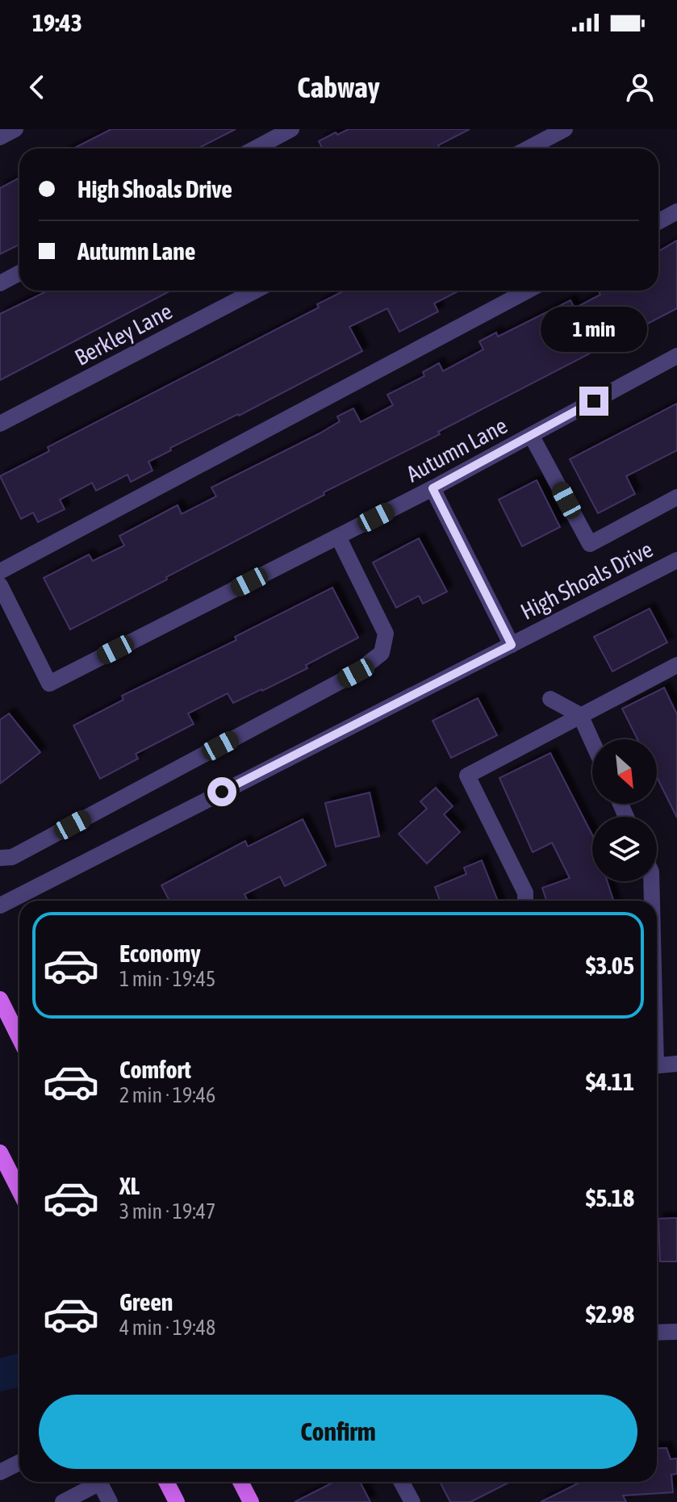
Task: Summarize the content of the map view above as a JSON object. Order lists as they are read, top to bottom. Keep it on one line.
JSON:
{"streets":{"street":["Berkley Lane","Autumn Lane","High Shoals Drive"]},"north":"bottom right","page":{"status":"19:43","header":"Cabway","banner":["High Shoals Drive","Autumn Lane"],"bubble":"1 min","list":[{"name":"Economy","note":"1 min · 19:45","value":"$3.05"},{"name":"Comfort","note":"2 min · 19:46","value":"$4.11"},{"name":"XL","note":"3 min · 19:47","value":"$5.18"},{"name":"Green","note":"4 min · 19:48","value":"$2.98"}],"buttons":"Confirm"}}
